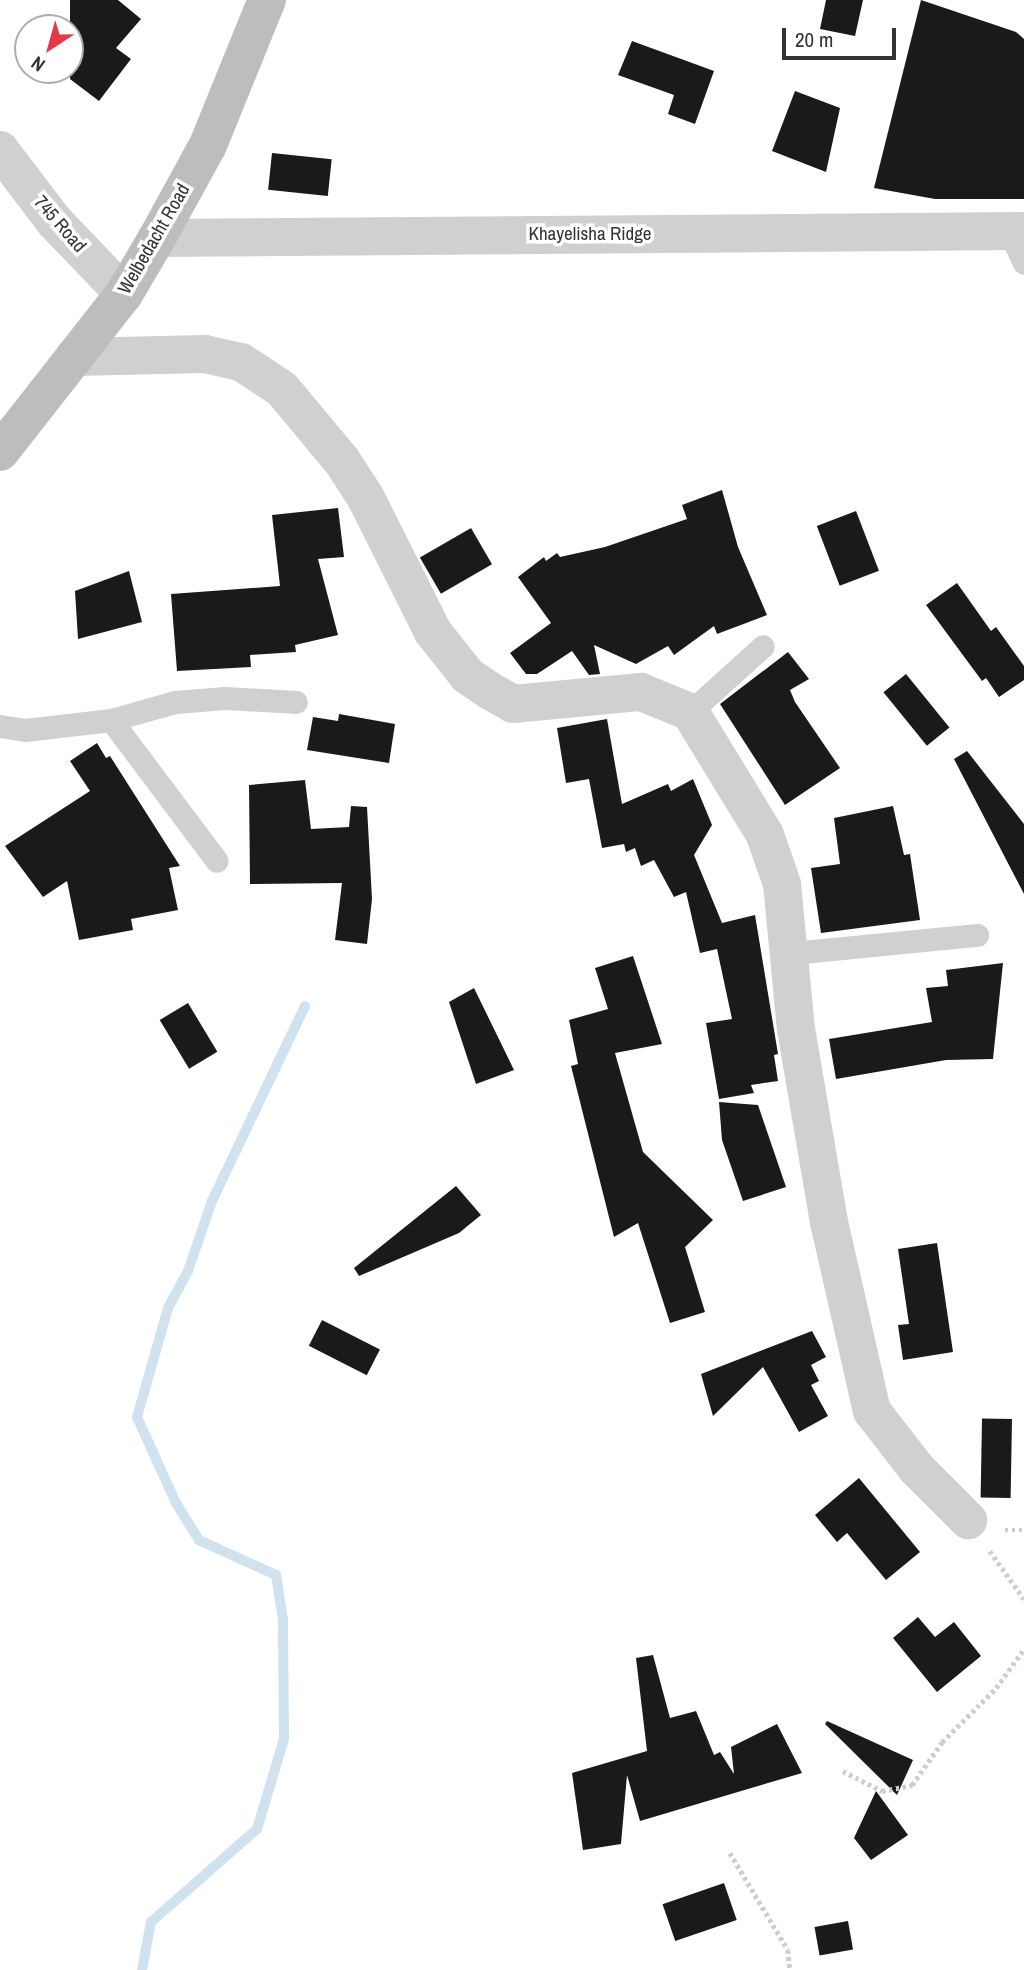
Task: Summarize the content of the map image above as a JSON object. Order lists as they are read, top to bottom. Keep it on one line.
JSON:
{"streets":{"street":["745 Road","Khayelisha Ridge","Welbedacht Road"]},"crossings":[["745 Road","Welbedacht Road"],["Khayelisha Ridge","Welbedacht Road"]],"scale_bar":"20 m","north":"bottom left"}
